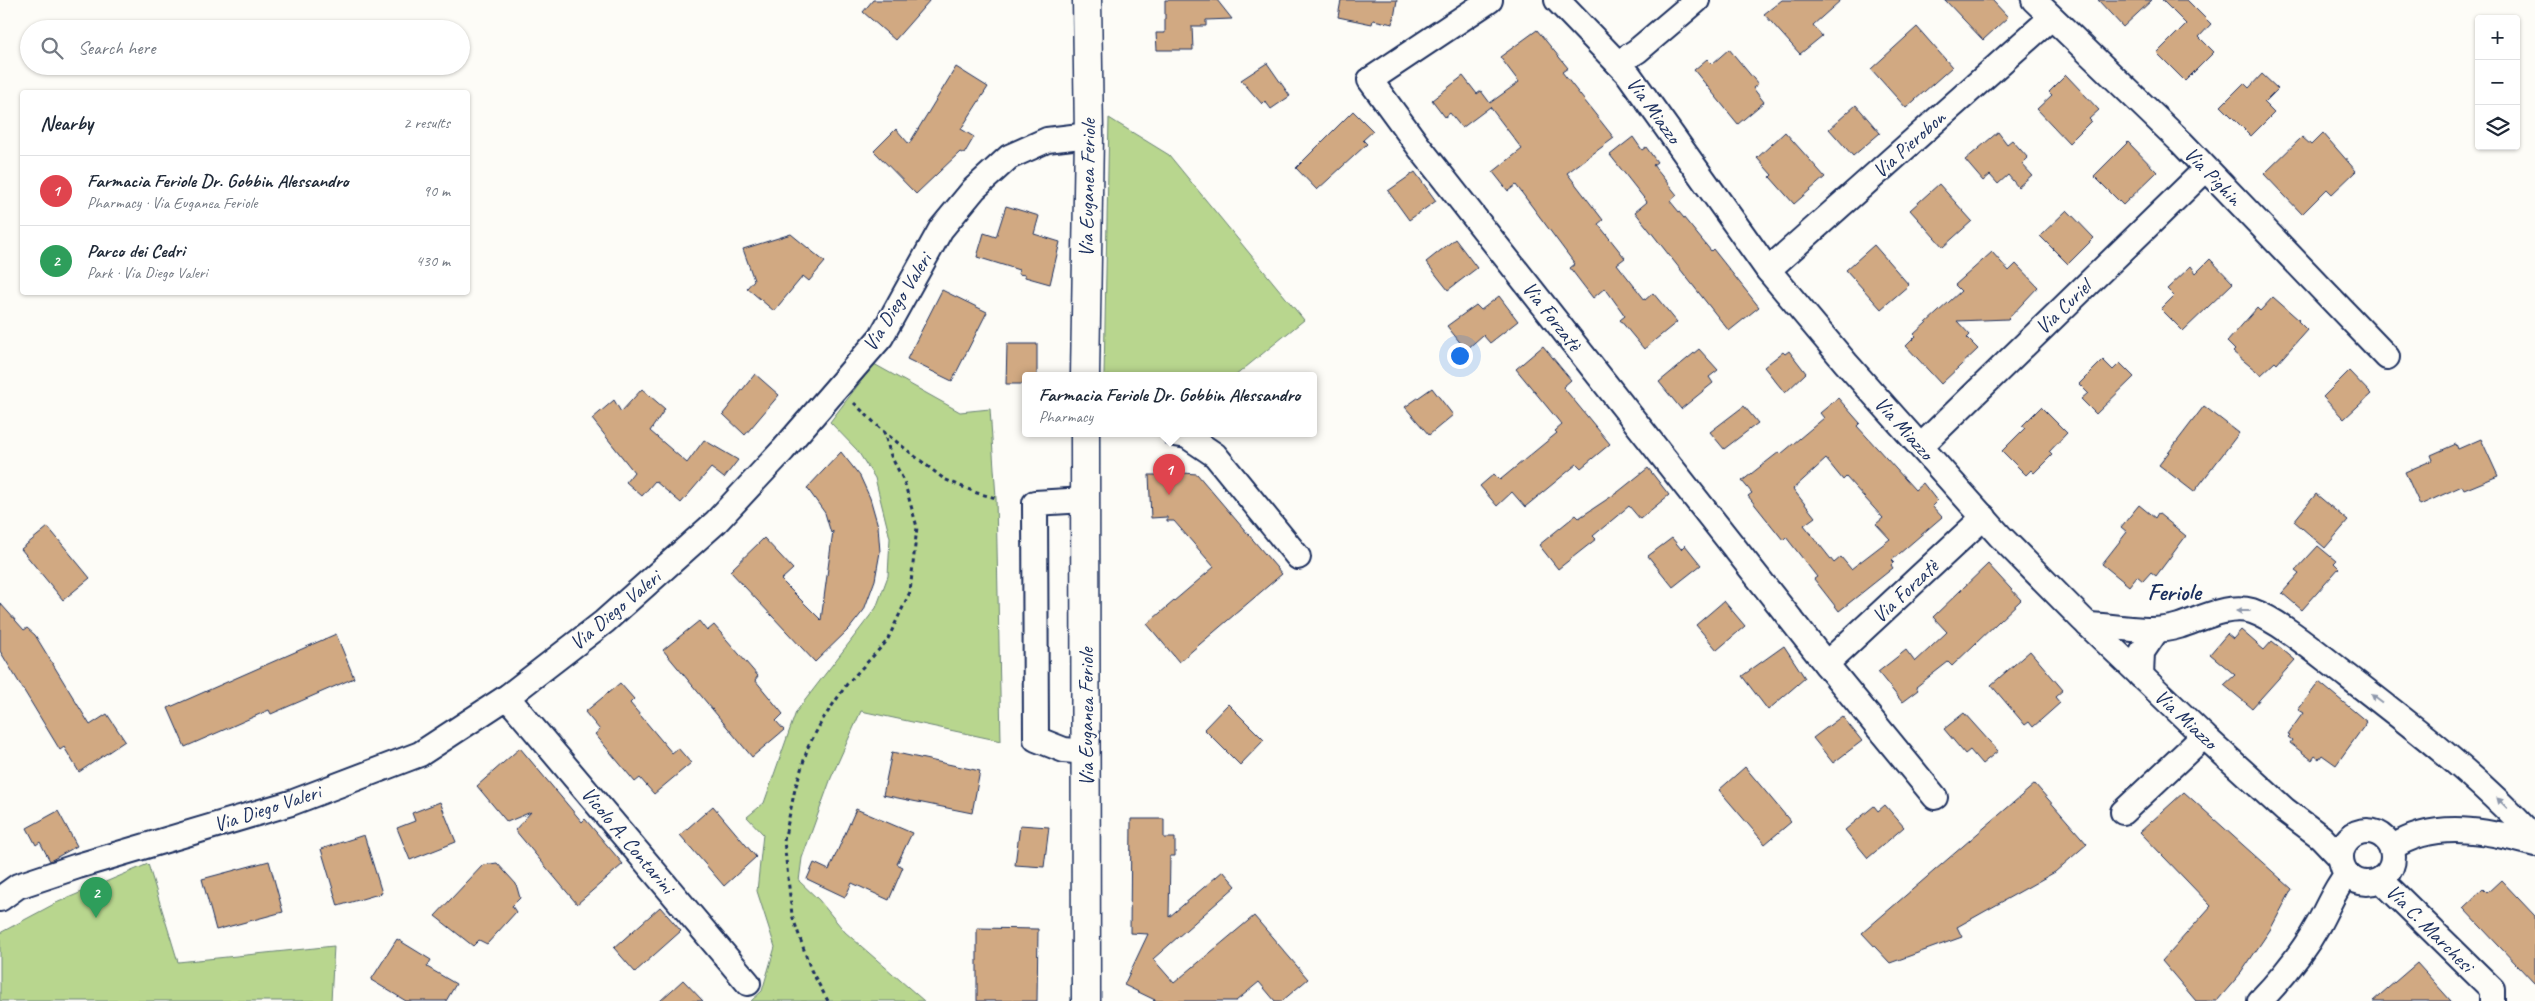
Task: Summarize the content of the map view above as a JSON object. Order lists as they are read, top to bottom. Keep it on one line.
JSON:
{"streets":{"main road":["Via Euganea Feriole"],"street":["Via Miazzo","Via Pierobon","Via Pighin","Via Diego Valeri","Via Curiel","Via Forzatè","Vicolo A. Contarini","Via C. Marchesi"]},"crossings":[["Via Miazzo","Via Pierobon"],["Via Miazzo","Via Curiel"],["Via Miazzo","Via Forzatè"],["Via Miazzo","Via C. Marchesi"],["Via Pierobon","Via Pighin"],["Via Pighin","Via Curiel"],["Via Euganea Feriole","Via Diego Valeri"],["Via Diego Valeri","Vicolo A. Contarini"]],"districts":["Feriole"],"page":{"map_buttons":["+","−"],"search":"Search here","heading":["Nearby","2 results"],"list":[{"mark":"1","name":"Farmacia Feriole Dr. Gobbin Alessandro","note":"Pharmacy · Via Euganea Feriole","value":"90 m"},{"mark":"2","name":"Parco dei Cedri","note":"Park · Via Diego Valeri","value":"430 m"}],"popup":["Farmacia Feriole Dr. Gobbin Alessandro","Pharmacy"],"pins":["1","2"]}}
